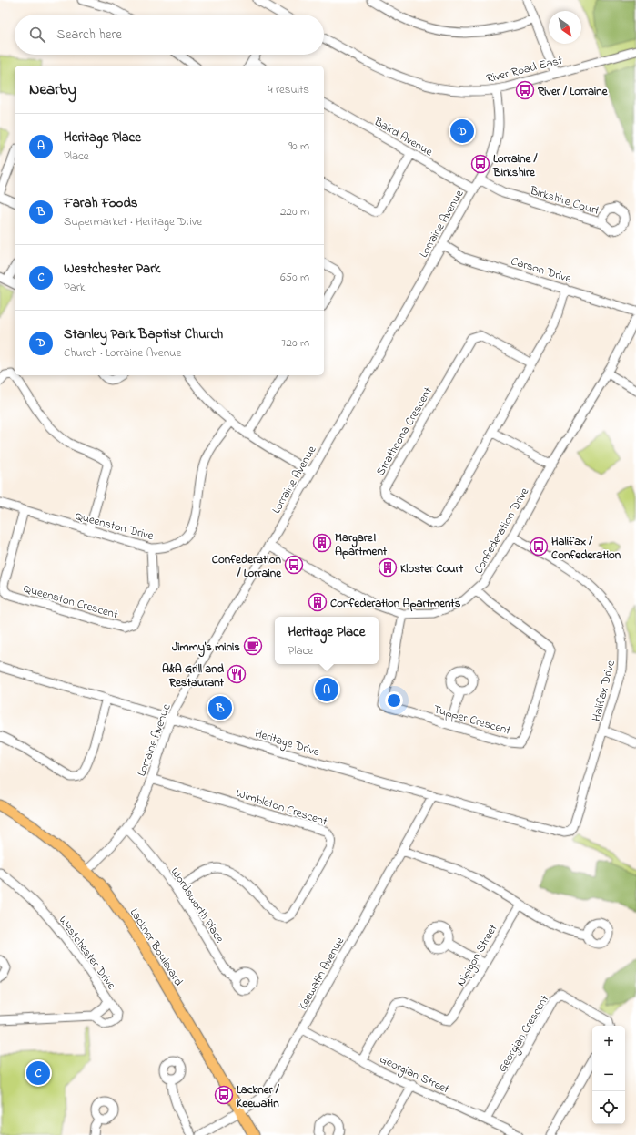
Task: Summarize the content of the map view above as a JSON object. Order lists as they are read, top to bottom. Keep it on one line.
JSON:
{"streets":{"main road":["Lackner Boulevard"],"street":["River Road East","Baird Avenue","Birkshire Court","Lorraine Avenue","Carson Drive","Strathcona Crescent","Queenston Drive","Confederation Drive","Queenston Crescent","Halifax Drive","Tupper Crescent","Heritage Drive","Wimbleton Crescent","Wordsworth Place","Westchester Drive","Nipigon Street","Keewatin Avenue","Georgian Crescent","Georgian Street"]},"crossings":[["River Road East","Lorraine Avenue"],["Baird Avenue","Lorraine Avenue"],["Birkshire Court","Lorraine Avenue"],["Lorraine Avenue","Carson Drive"],["Lorraine Avenue","Confederation Drive"],["Lorraine Avenue","Heritage Drive"],["Lorraine Avenue","Wimbleton Crescent"],["Lorraine Avenue","Wordsworth Place"],["Lorraine Avenue","Lackner Boulevard"],["Carson Drive","Strathcona Crescent"],["Queenston Drive","Queenston Crescent"],["Confederation Drive","Halifax Drive"],["Confederation Drive","Tupper Crescent"],["Halifax Drive","Heritage Drive"],["Heritage Drive","Keewatin Avenue"],["Wimbleton Crescent","Wordsworth Place"],["Lackner Boulevard","Keewatin Avenue"],["Nipigon Street","Georgian Street"],["Keewatin Avenue","Georgian Street"],["Georgian Crescent","Georgian Street"]],"places":{"bus stop":["River / Lorraine","Lorraine / Birkshire","Halifax / Confederation","Confederation / Lorraine","Lackner / Keewatin"],"building":["Margaret Apartment","Kloster Court","Confederation Apartments"],"cafe":["Jimmy's minis"],"restaurant":["A&A Grill and Restaurant"]},"north":"bottom right","page":{"search":"Search here","heading":["Nearby","4 results"],"list":[{"mark":"A","name":"Heritage Place","note":"Place","value":"90 m"},{"mark":"B","name":"Farah Foods","note":"Supermarket · Heritage Drive","value":"220 m"},{"mark":"C","name":"Westchester Park","note":"Park","value":"650 m"},{"mark":"D","name":"Stanley Park Baptist Church","note":"Church · Lorraine Avenue","value":"720 m"}],"pins":["D","A","B","C"],"popup":["Heritage Place","Place"],"map_buttons":["+","−"]}}
